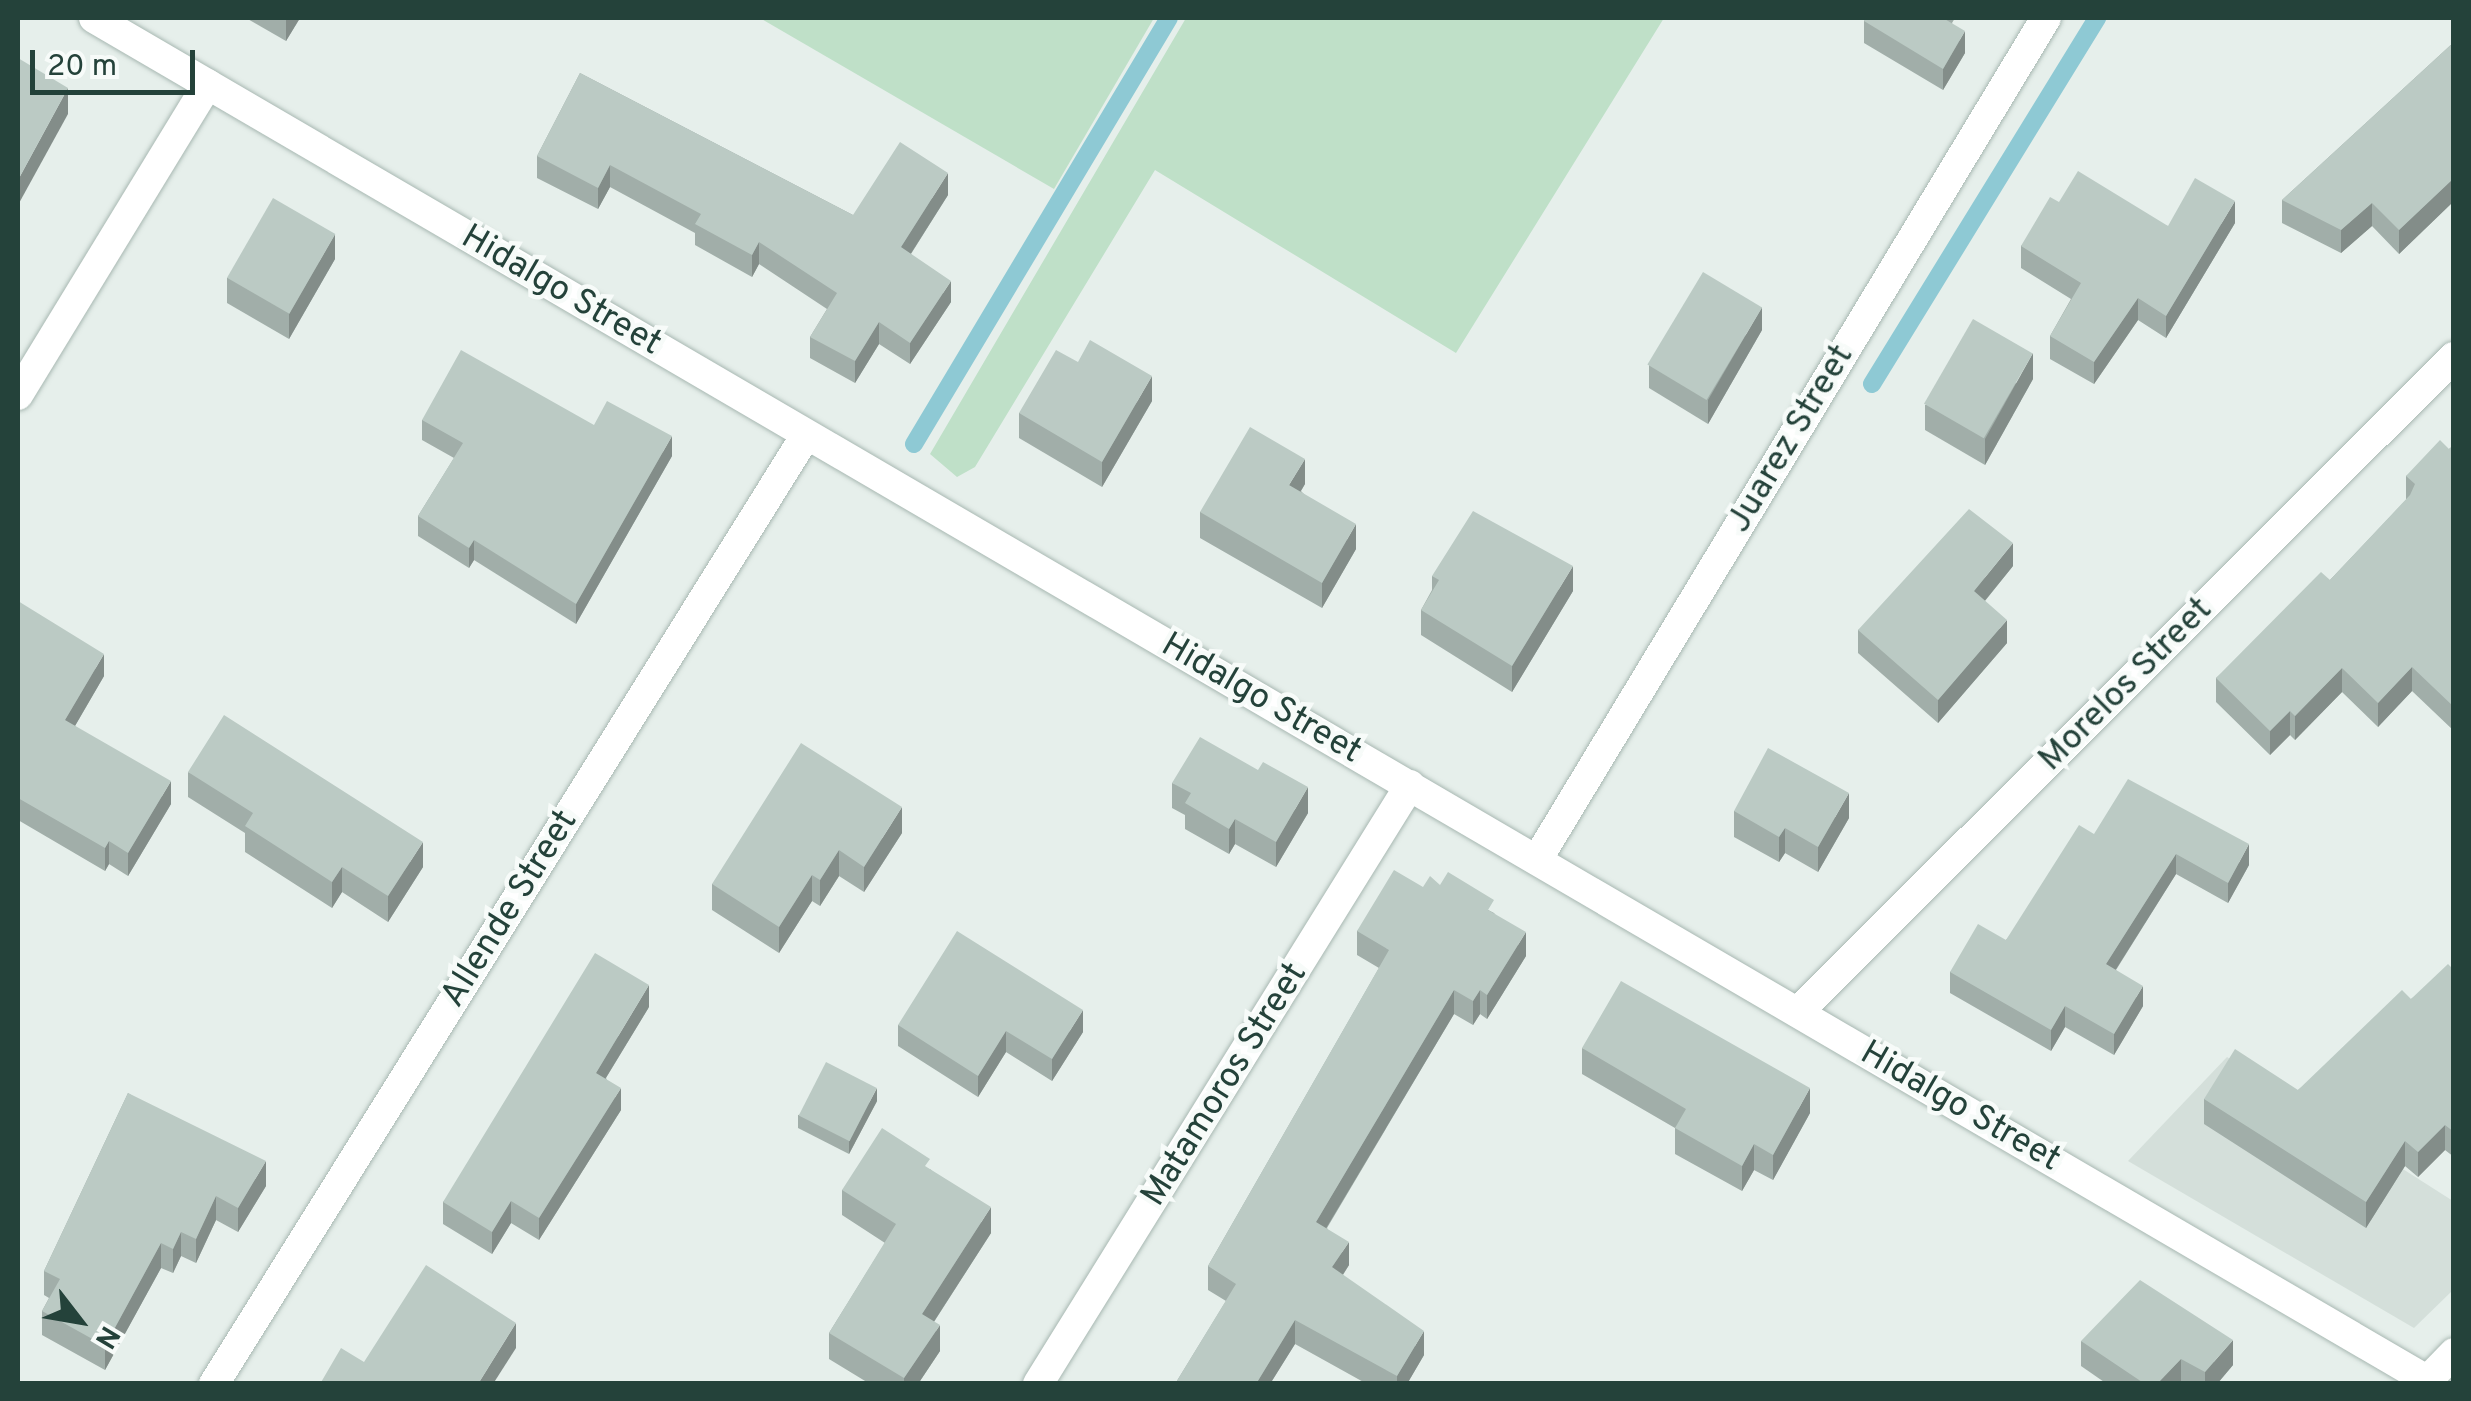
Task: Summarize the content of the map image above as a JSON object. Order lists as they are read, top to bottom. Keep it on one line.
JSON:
{"streets":{"street":["Hidalgo Street","Juarez Street","Morelos Street","Allende Street","Matamoros Street"]},"crossings":[["Hidalgo Street","Juarez Street"],["Hidalgo Street","Morelos Street"],["Hidalgo Street","Allende Street"],["Hidalgo Street","Matamoros Street"]],"scale_bar":"20 m","north":"bottom right"}
